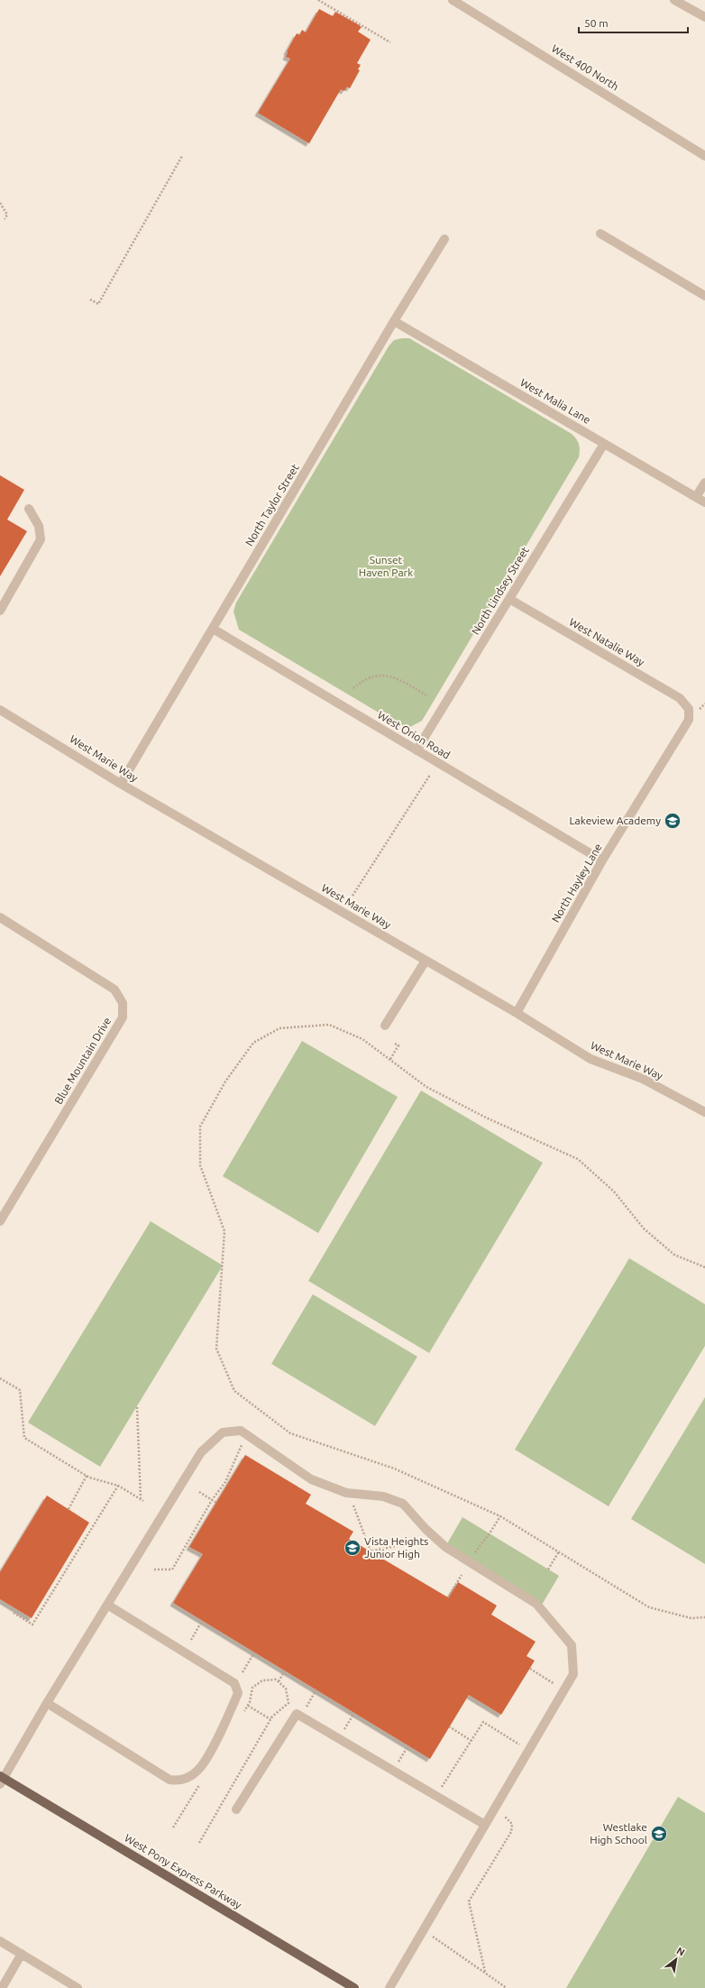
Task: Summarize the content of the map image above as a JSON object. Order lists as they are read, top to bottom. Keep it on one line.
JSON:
{"streets":{"main road":["West Pony Express Parkway"],"street":["West 400 North","West Malia Lane","North Taylor Street","North Lindsey Street","West Natalie Way","West Orion Road","West Marie Way","North Hayley Lane","Blue Mountain Drive"]},"crossings":[["West Malia Lane","North Taylor Street"],["West Malia Lane","North Lindsey Street"],["North Taylor Street","West Orion Road"],["North Taylor Street","West Marie Way"],["North Lindsey Street","West Natalie Way"],["North Lindsey Street","West Orion Road"],["West Natalie Way","North Hayley Lane"],["West Orion Road","North Hayley Lane"],["West Marie Way","North Hayley Lane"]],"parks":["Sunset Haven Park"],"places":{"school or university":["Lakeview Academy","Vista Heights Junior High","Westlake High School"]},"scale_bar":"50 m","north":"top right"}
